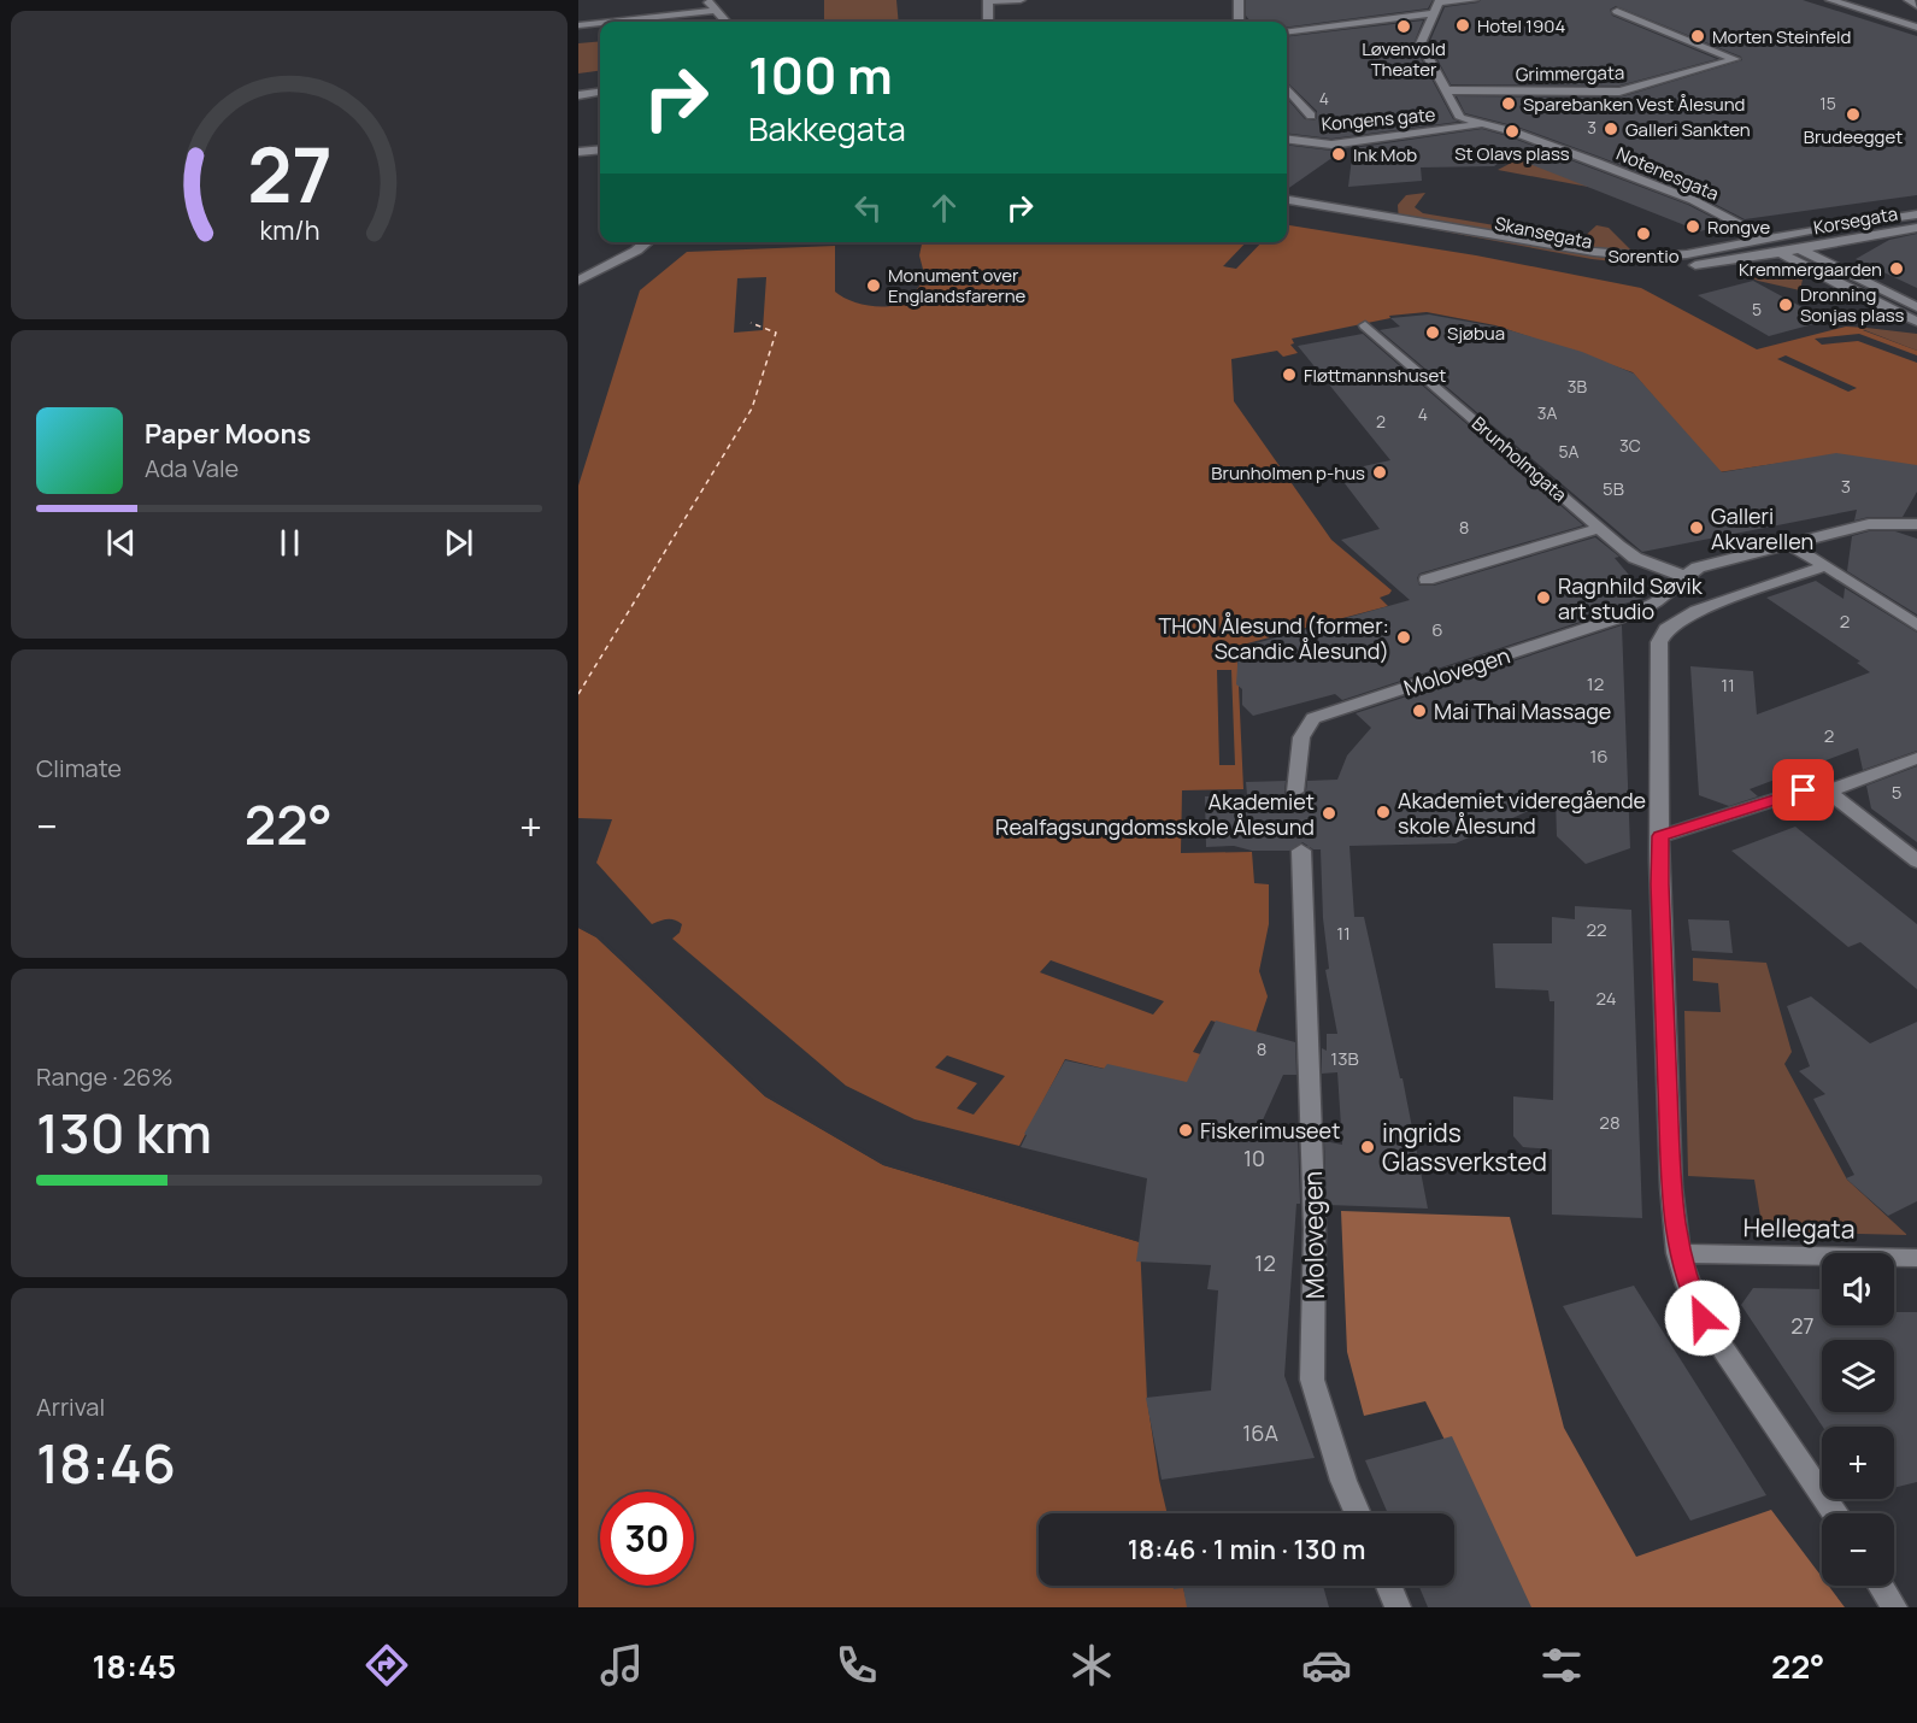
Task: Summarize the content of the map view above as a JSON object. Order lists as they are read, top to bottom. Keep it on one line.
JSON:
{"streets":{"street":["Grimmergata","Kongens gate","Notenesgata","Korsegata","Skansegata","Brunholmgata","Molovegen","Hellegata"]},"crossings":[["Kongens gate","Notenesgata"],["Notenesgata","Korsegata"],["Notenesgata","Skansegata"],["Korsegata","Skansegata"],["Brunholmgata","Molovegen"]],"places":["Hotel 1904","Løvenvold Theater","Morten Steinfeld","Sparebanken Vest Ålesund","Brudeegget","Galleri Sankten","St Olavs plass","Ink Mob","Rongve","Sorentio","Kremmergaarden","Monument over Englandsfarerne","Dronning Sonjas plass","Sjøbua","Fløttmannshuset","Brunholmen p-hus","Galleri Akvarellen","Ragnhild Søvik art studio","THON Ålesund (former: Scandic Ålesund)","Mai Thai Massage","Akademiet videregående skole Ålesund","Akademiet Realfagsungdomsskole Ålesund","Fiskerimuseet","ingrids Glassverksted"],"house_numbers":["4","15","3","5","3B","3A","4","2","3C","5A","3","5B","8","2","6","12","11","2","16","5","22","11","24","8","13B","28","10","12","27","16A"],"page":{"turn":["100 m","Bakkegata"],"song":["Paper Moons","Ada Vale"],"tile":["Climate",["Range · 26%","130 km"],["Arrival","18:46"]],"heat":["−","22°","+"],"map_buttons":["+","−"],"limit":"30","trip":"18:46 · 1 min · 130 m","tabs":["18:45","22°"],"gauge":["27","km/h"]}}
